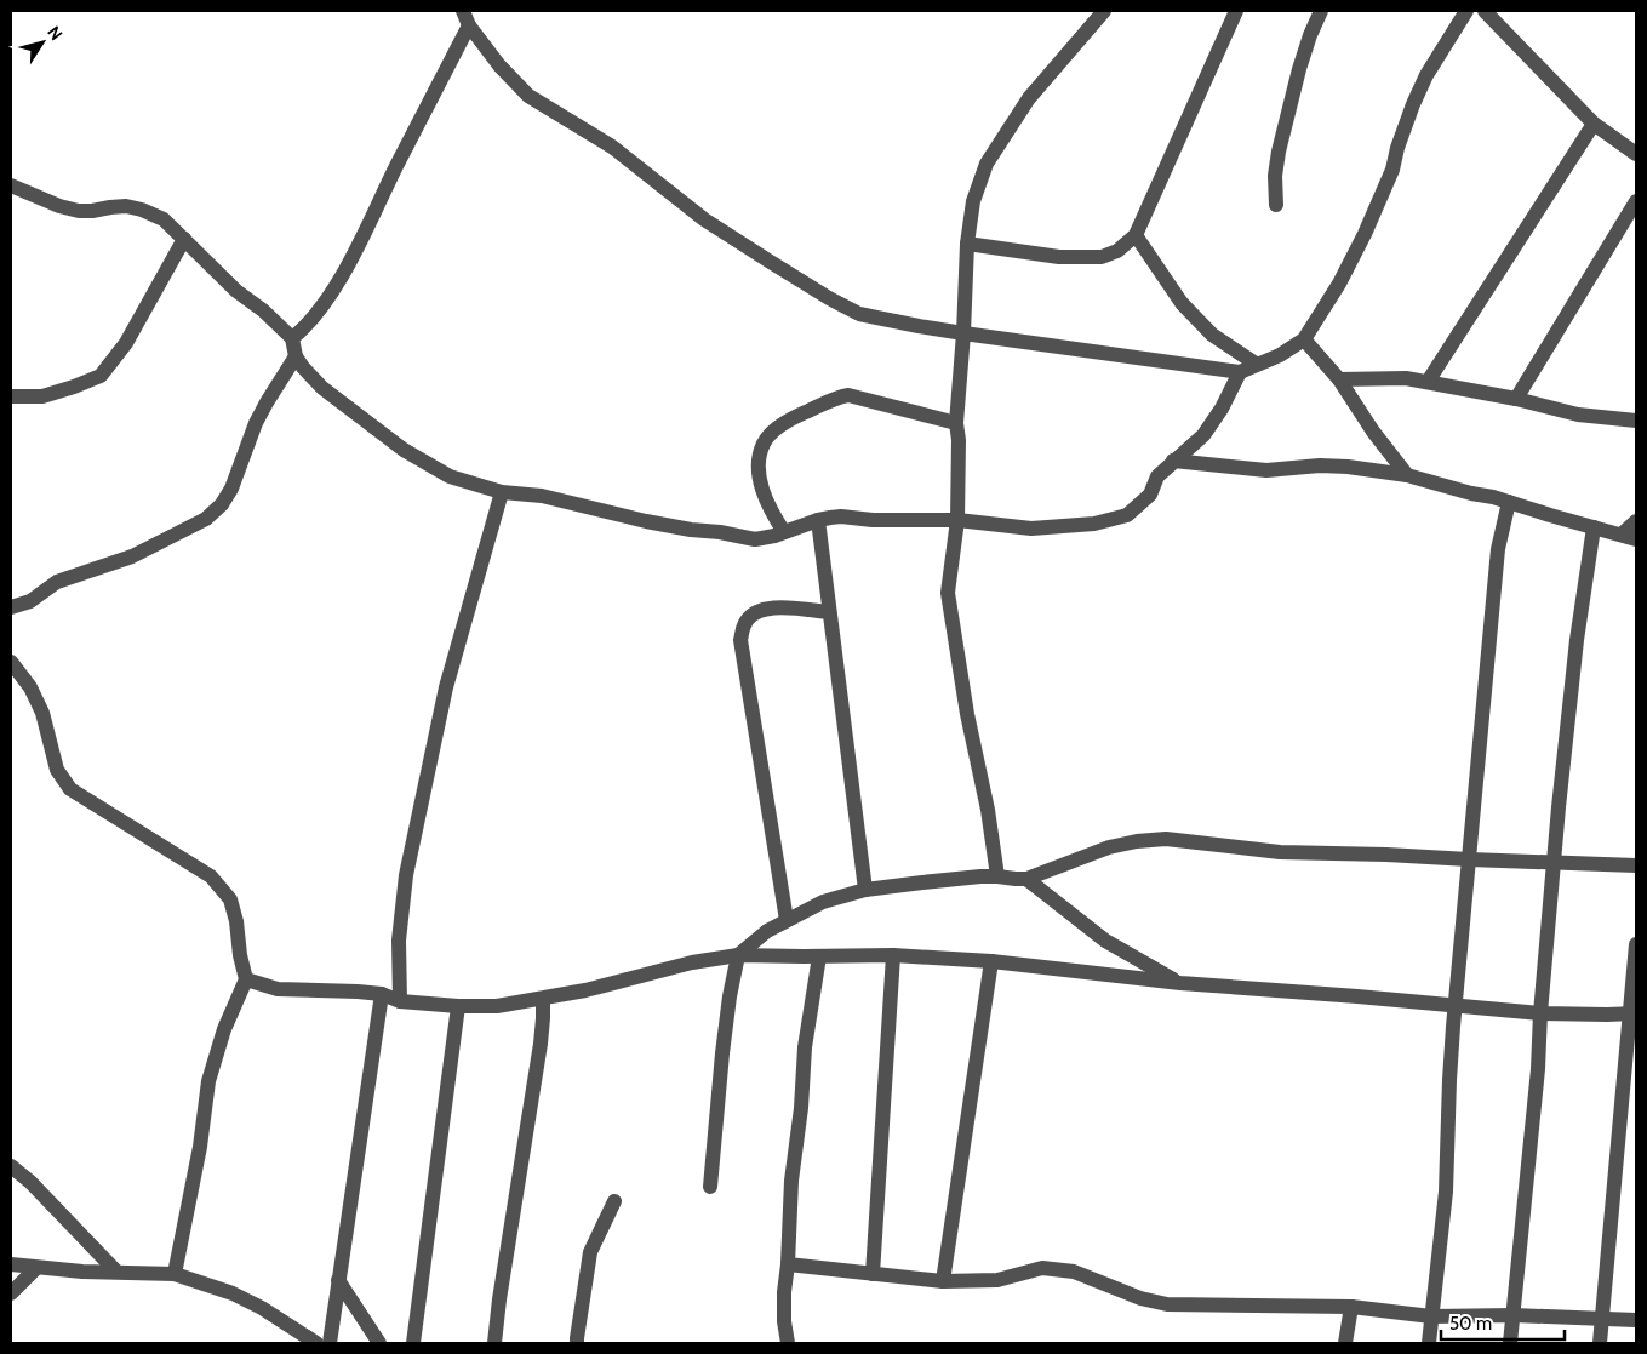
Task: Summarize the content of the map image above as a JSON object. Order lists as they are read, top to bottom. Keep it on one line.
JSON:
{"scale_bar":"50 m","north":"top right"}
